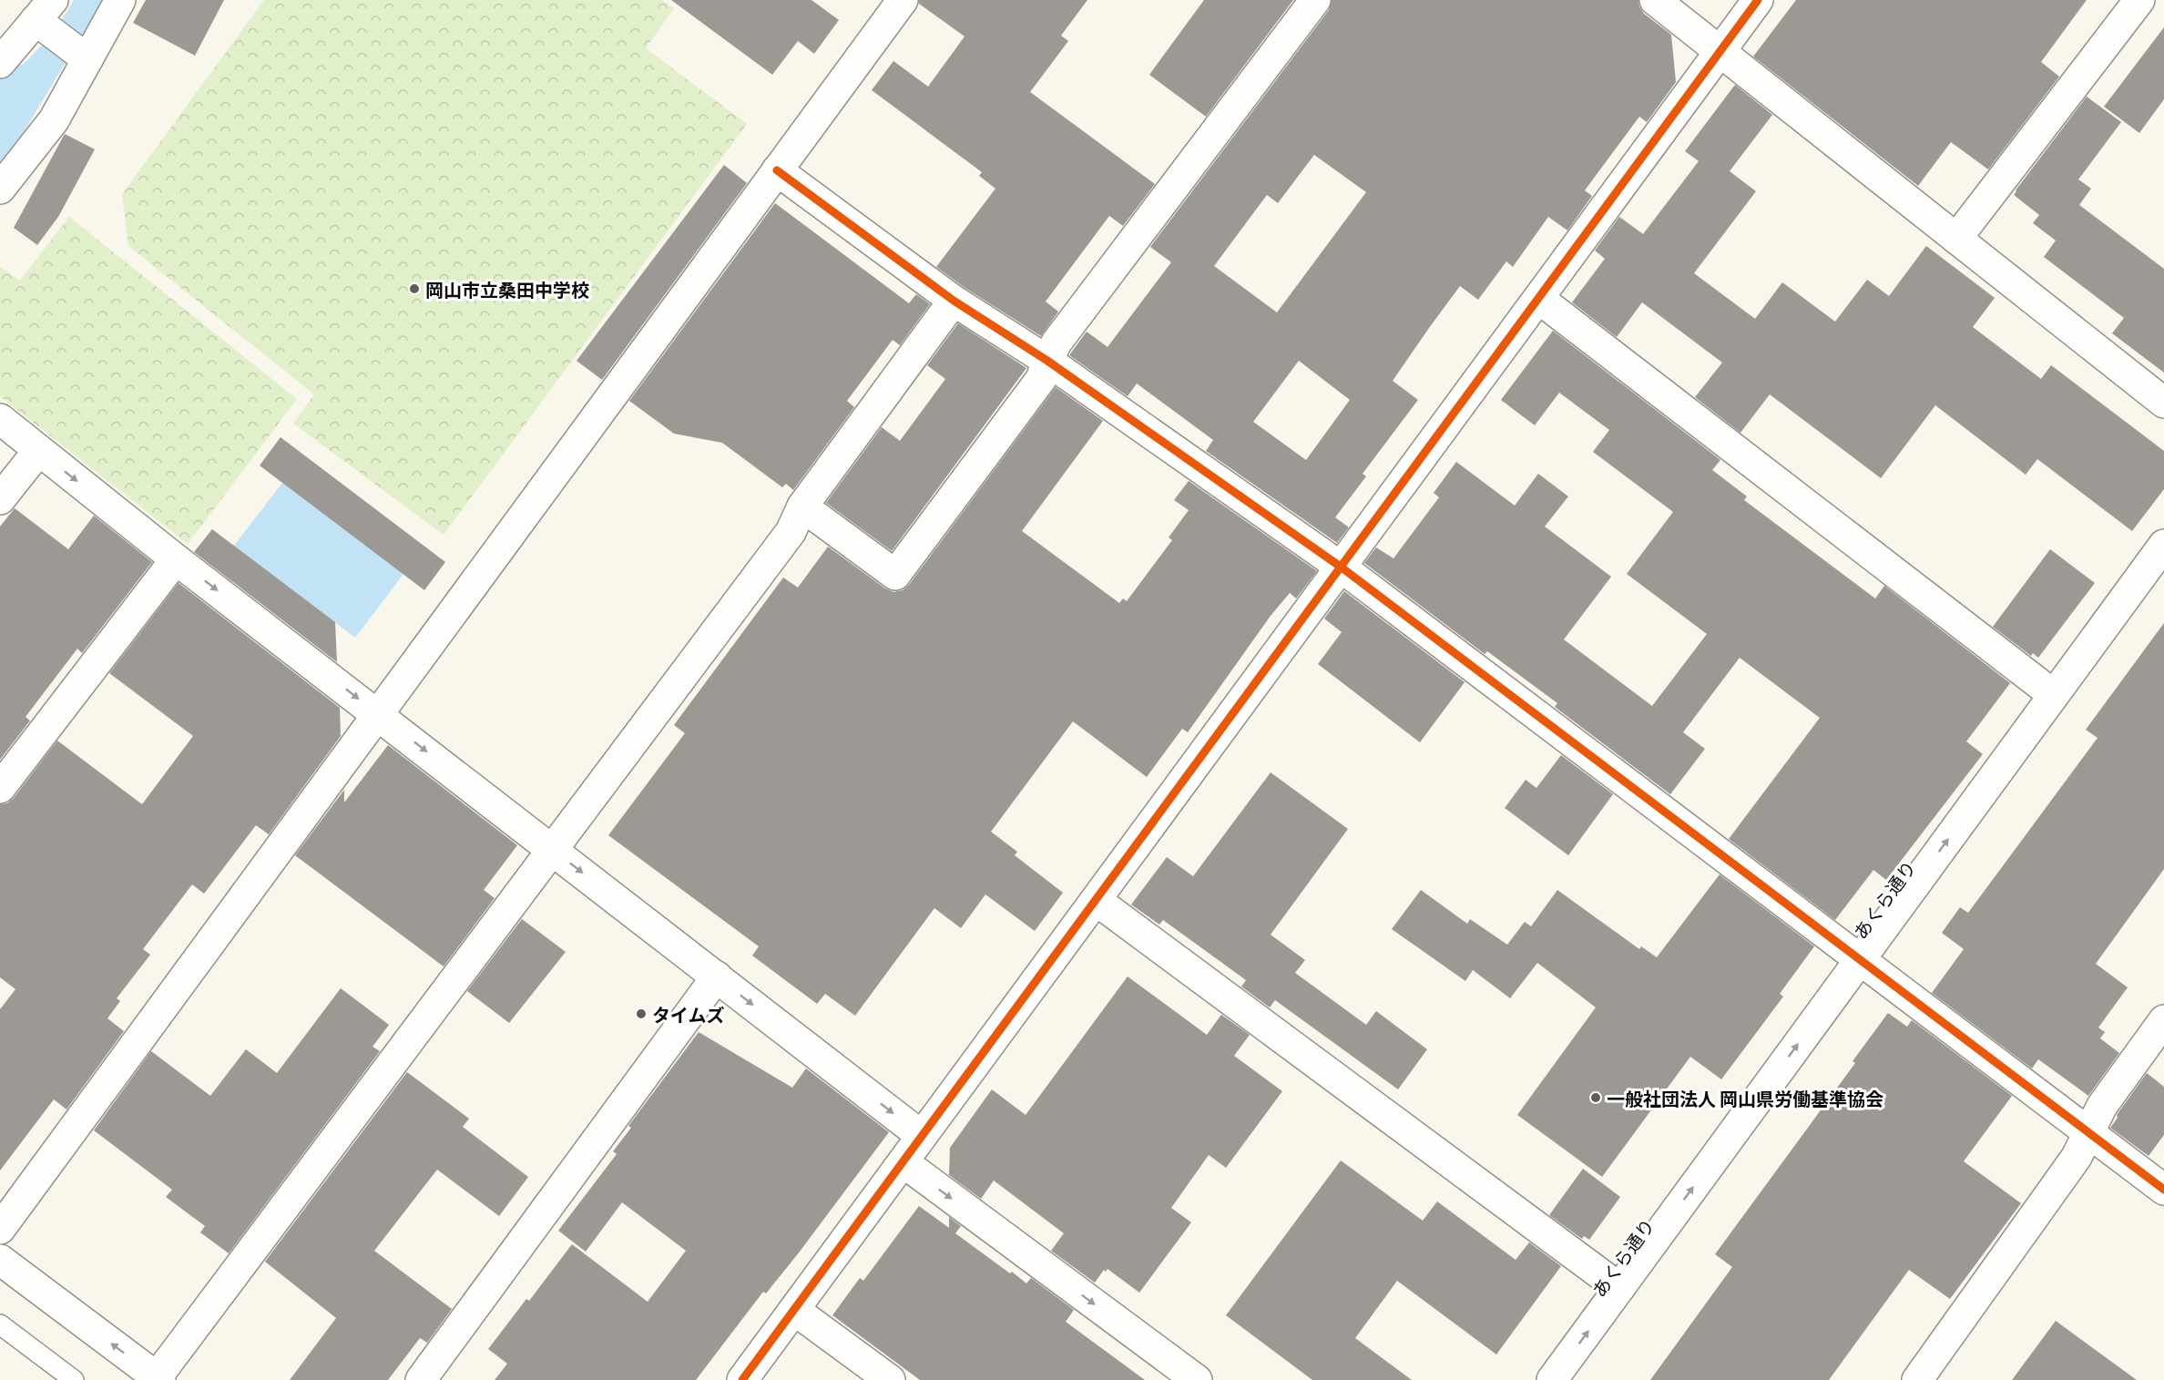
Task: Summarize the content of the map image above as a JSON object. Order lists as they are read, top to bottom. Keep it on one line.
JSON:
{"streets":{"street":["あくら通り"]},"one_way":["あくら通り"],"places":["岡山市立桑田中学校","タイムズ","一般社団法人 岡山県労働基準協会"]}
